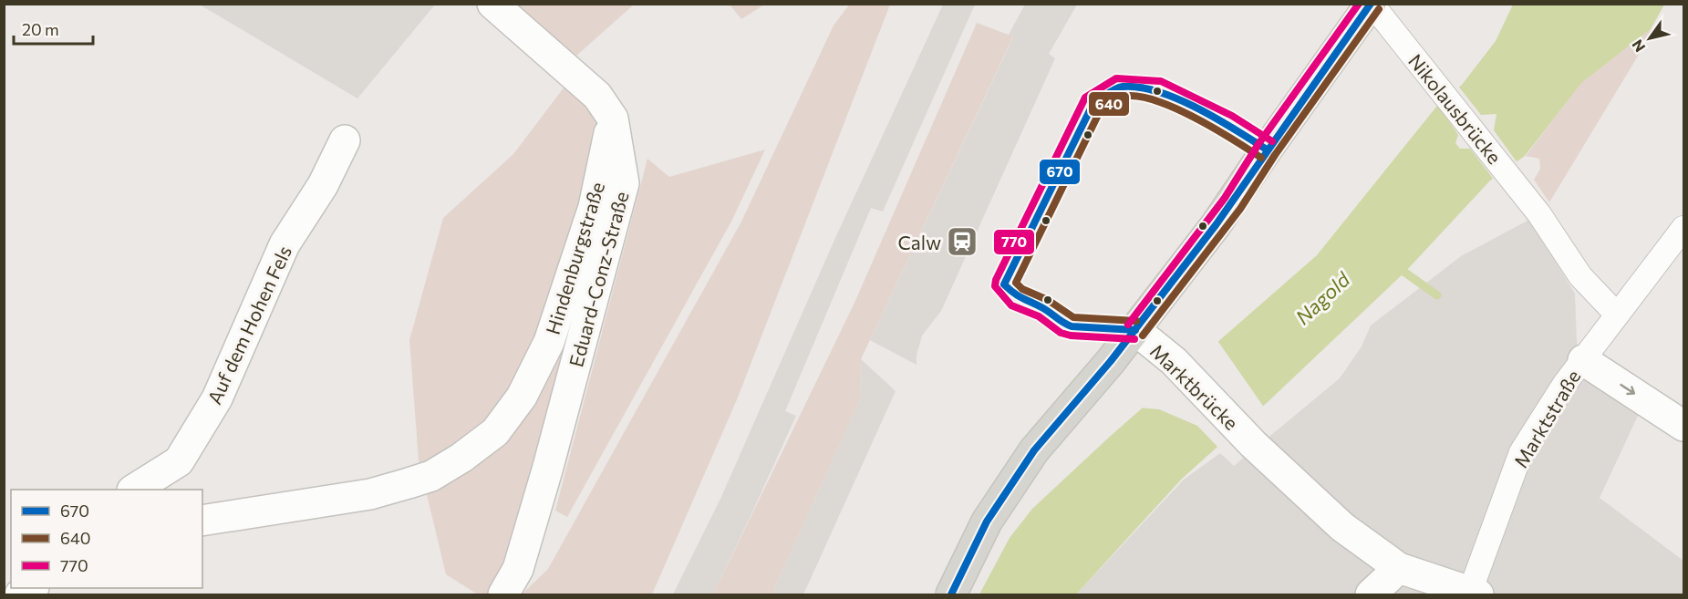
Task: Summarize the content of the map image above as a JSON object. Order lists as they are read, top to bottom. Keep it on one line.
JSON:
{"streets":{"street":["Nikolausbrücke","Hindenburgstraße","Eduard-Conz-Straße","Auf dem Hohen Fels","Marktbrücke","Marktstraße"]},"crossings":[["Nikolausbrücke","Marktstraße"],["Hindenburgstraße","Eduard-Conz-Straße"],["Marktbrücke","Marktstraße"]],"water":["Nagold"],"places":{"station":["Calw"]},"lines":["transit line 670","transit line 770","transit line 640"],"legend":["670","640","770"],"scale_bar":"20 m","north":"bottom left"}
